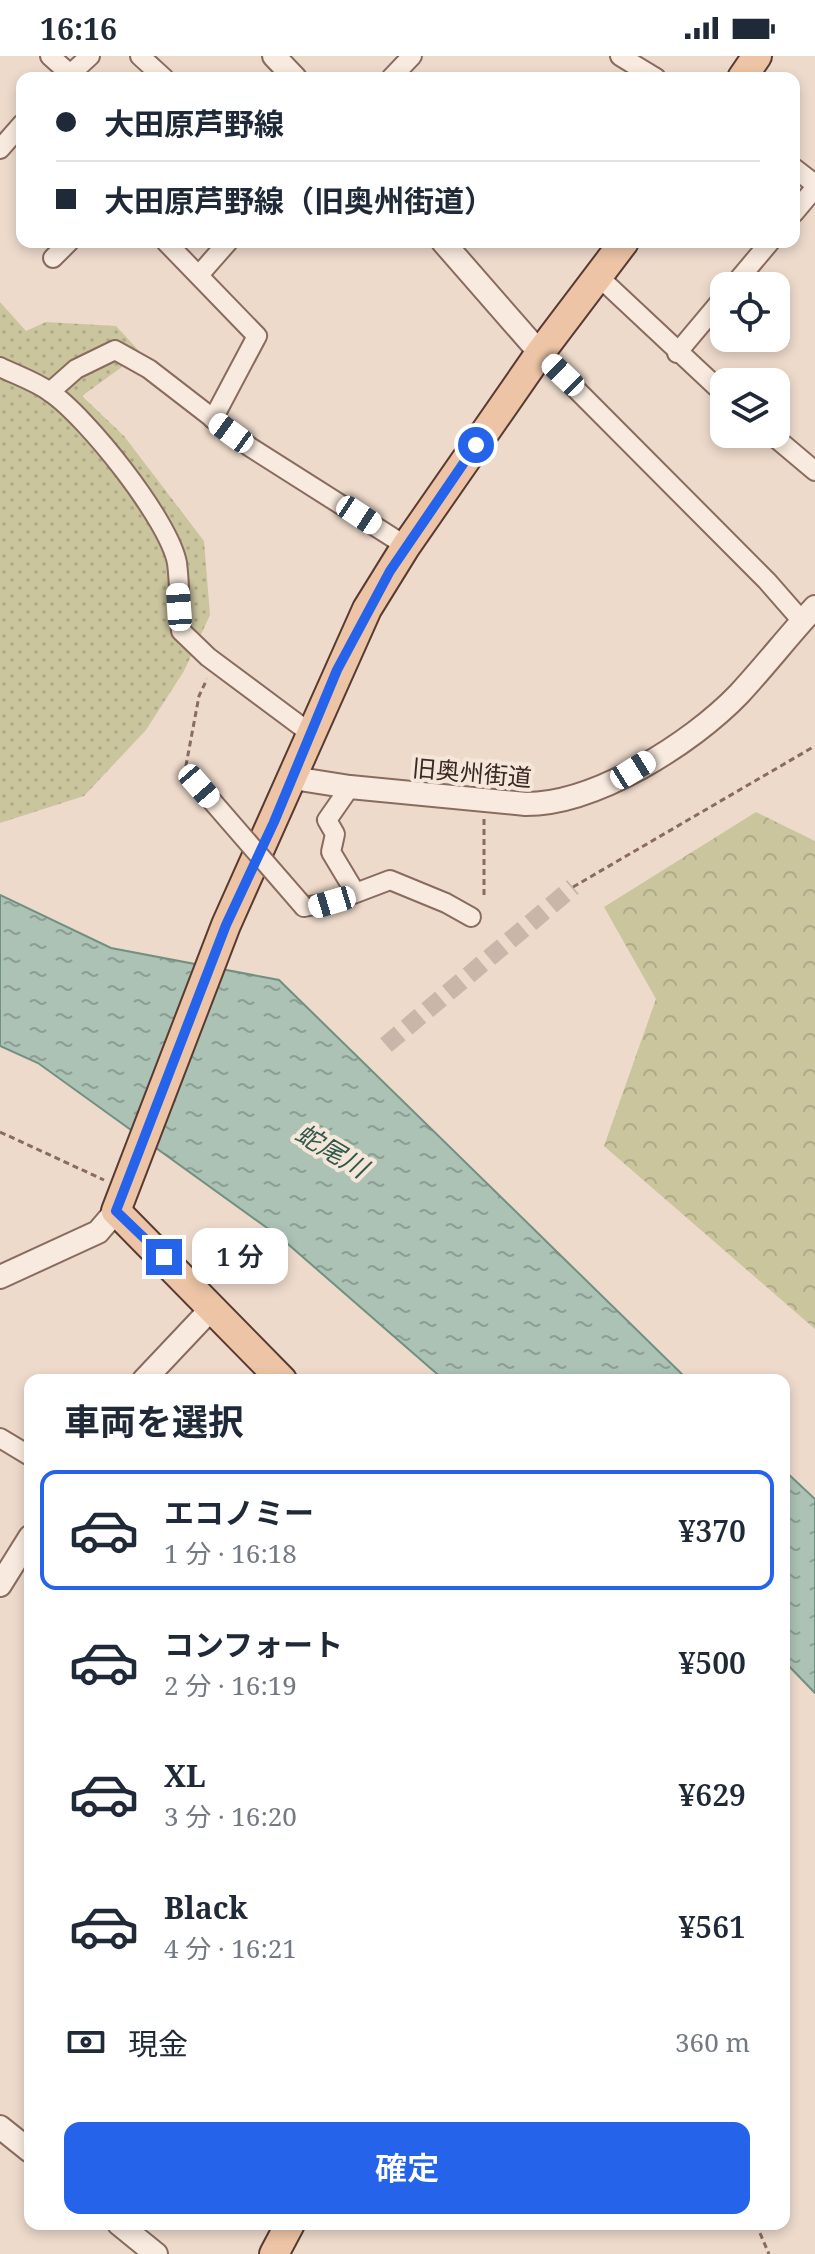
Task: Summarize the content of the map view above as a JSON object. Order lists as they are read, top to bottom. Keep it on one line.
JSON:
{"streets":{"street":["旧奥州街道"]},"water":["蛇尾川"],"page":{"status":"16:16","banner":["大田原芦野線","大田原芦野線（旧奥州街道）"],"bubble":"1 分","heading":"車両を選択","list":[{"name":"エコノミー","note":"1 分 · 16:18","value":"¥370"},{"name":"コンフォート","note":"2 分 · 16:19","value":"¥500"},{"name":"XL","note":"3 分 · 16:20","value":"¥629"},{"name":"Black","note":"4 分 · 16:21","value":"¥561"}],"pay":["現金","360 m"],"buttons":"確定"}}
